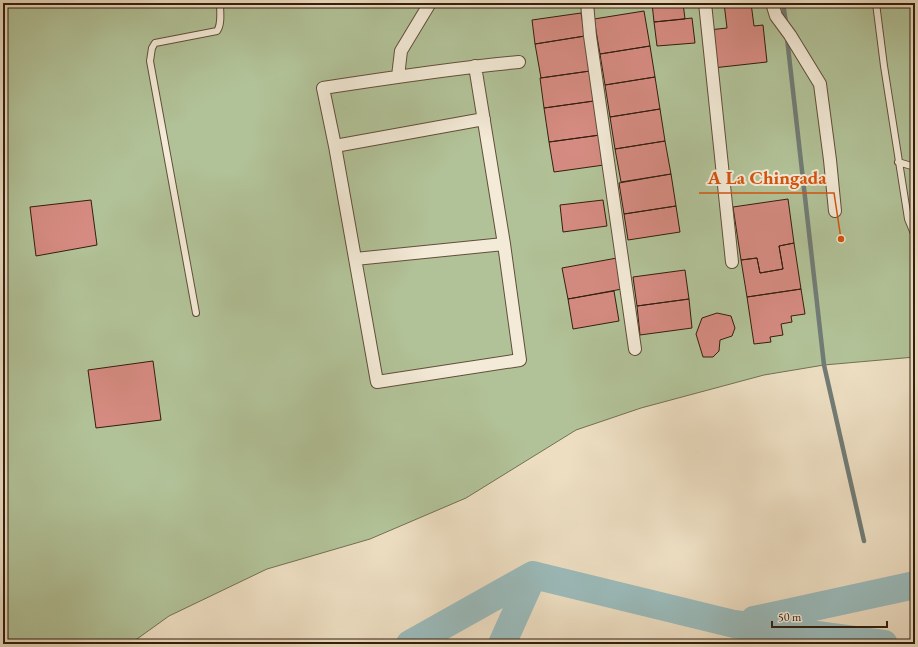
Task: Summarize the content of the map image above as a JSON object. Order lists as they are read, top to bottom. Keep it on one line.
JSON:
{"places":["A La Chingada"],"scale_bar":"50 m"}
